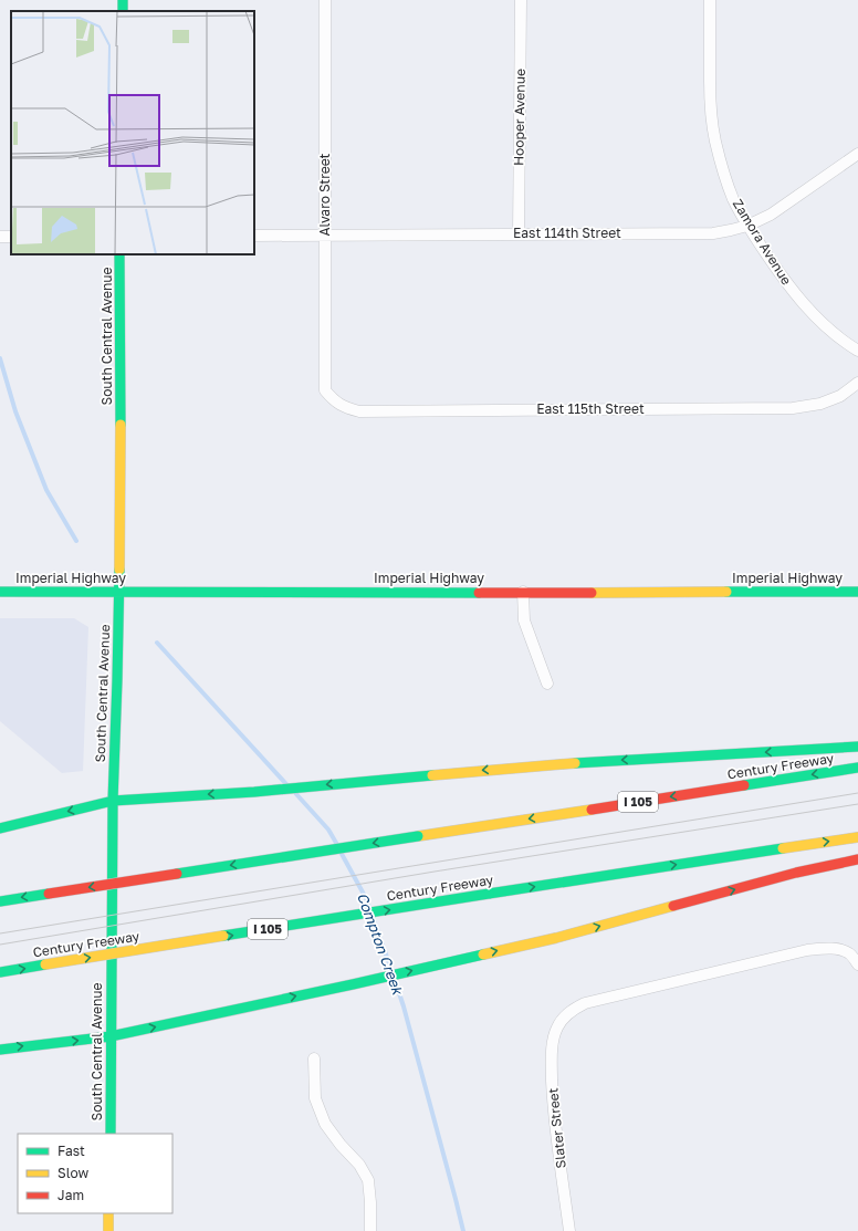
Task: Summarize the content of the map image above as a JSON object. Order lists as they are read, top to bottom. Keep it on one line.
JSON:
{"streets":{"main road":["South Central Avenue","Imperial Highway","Century Freeway","I 105"],"street":["Hooper Avenue","Alvaro Street","East 114th Street","Zamora Avenue","East 115th Street","Slater Street"]},"crossings":[["Hooper Avenue","East 114th Street"],["Alvaro Street","East 114th Street"],["Alvaro Street","East 115th Street"],["East 114th Street","Zamora Avenue"],["South Central Avenue","Imperial Highway"]],"water":["Compton Creek"],"legend":["Fast","Slow","Jam"]}
